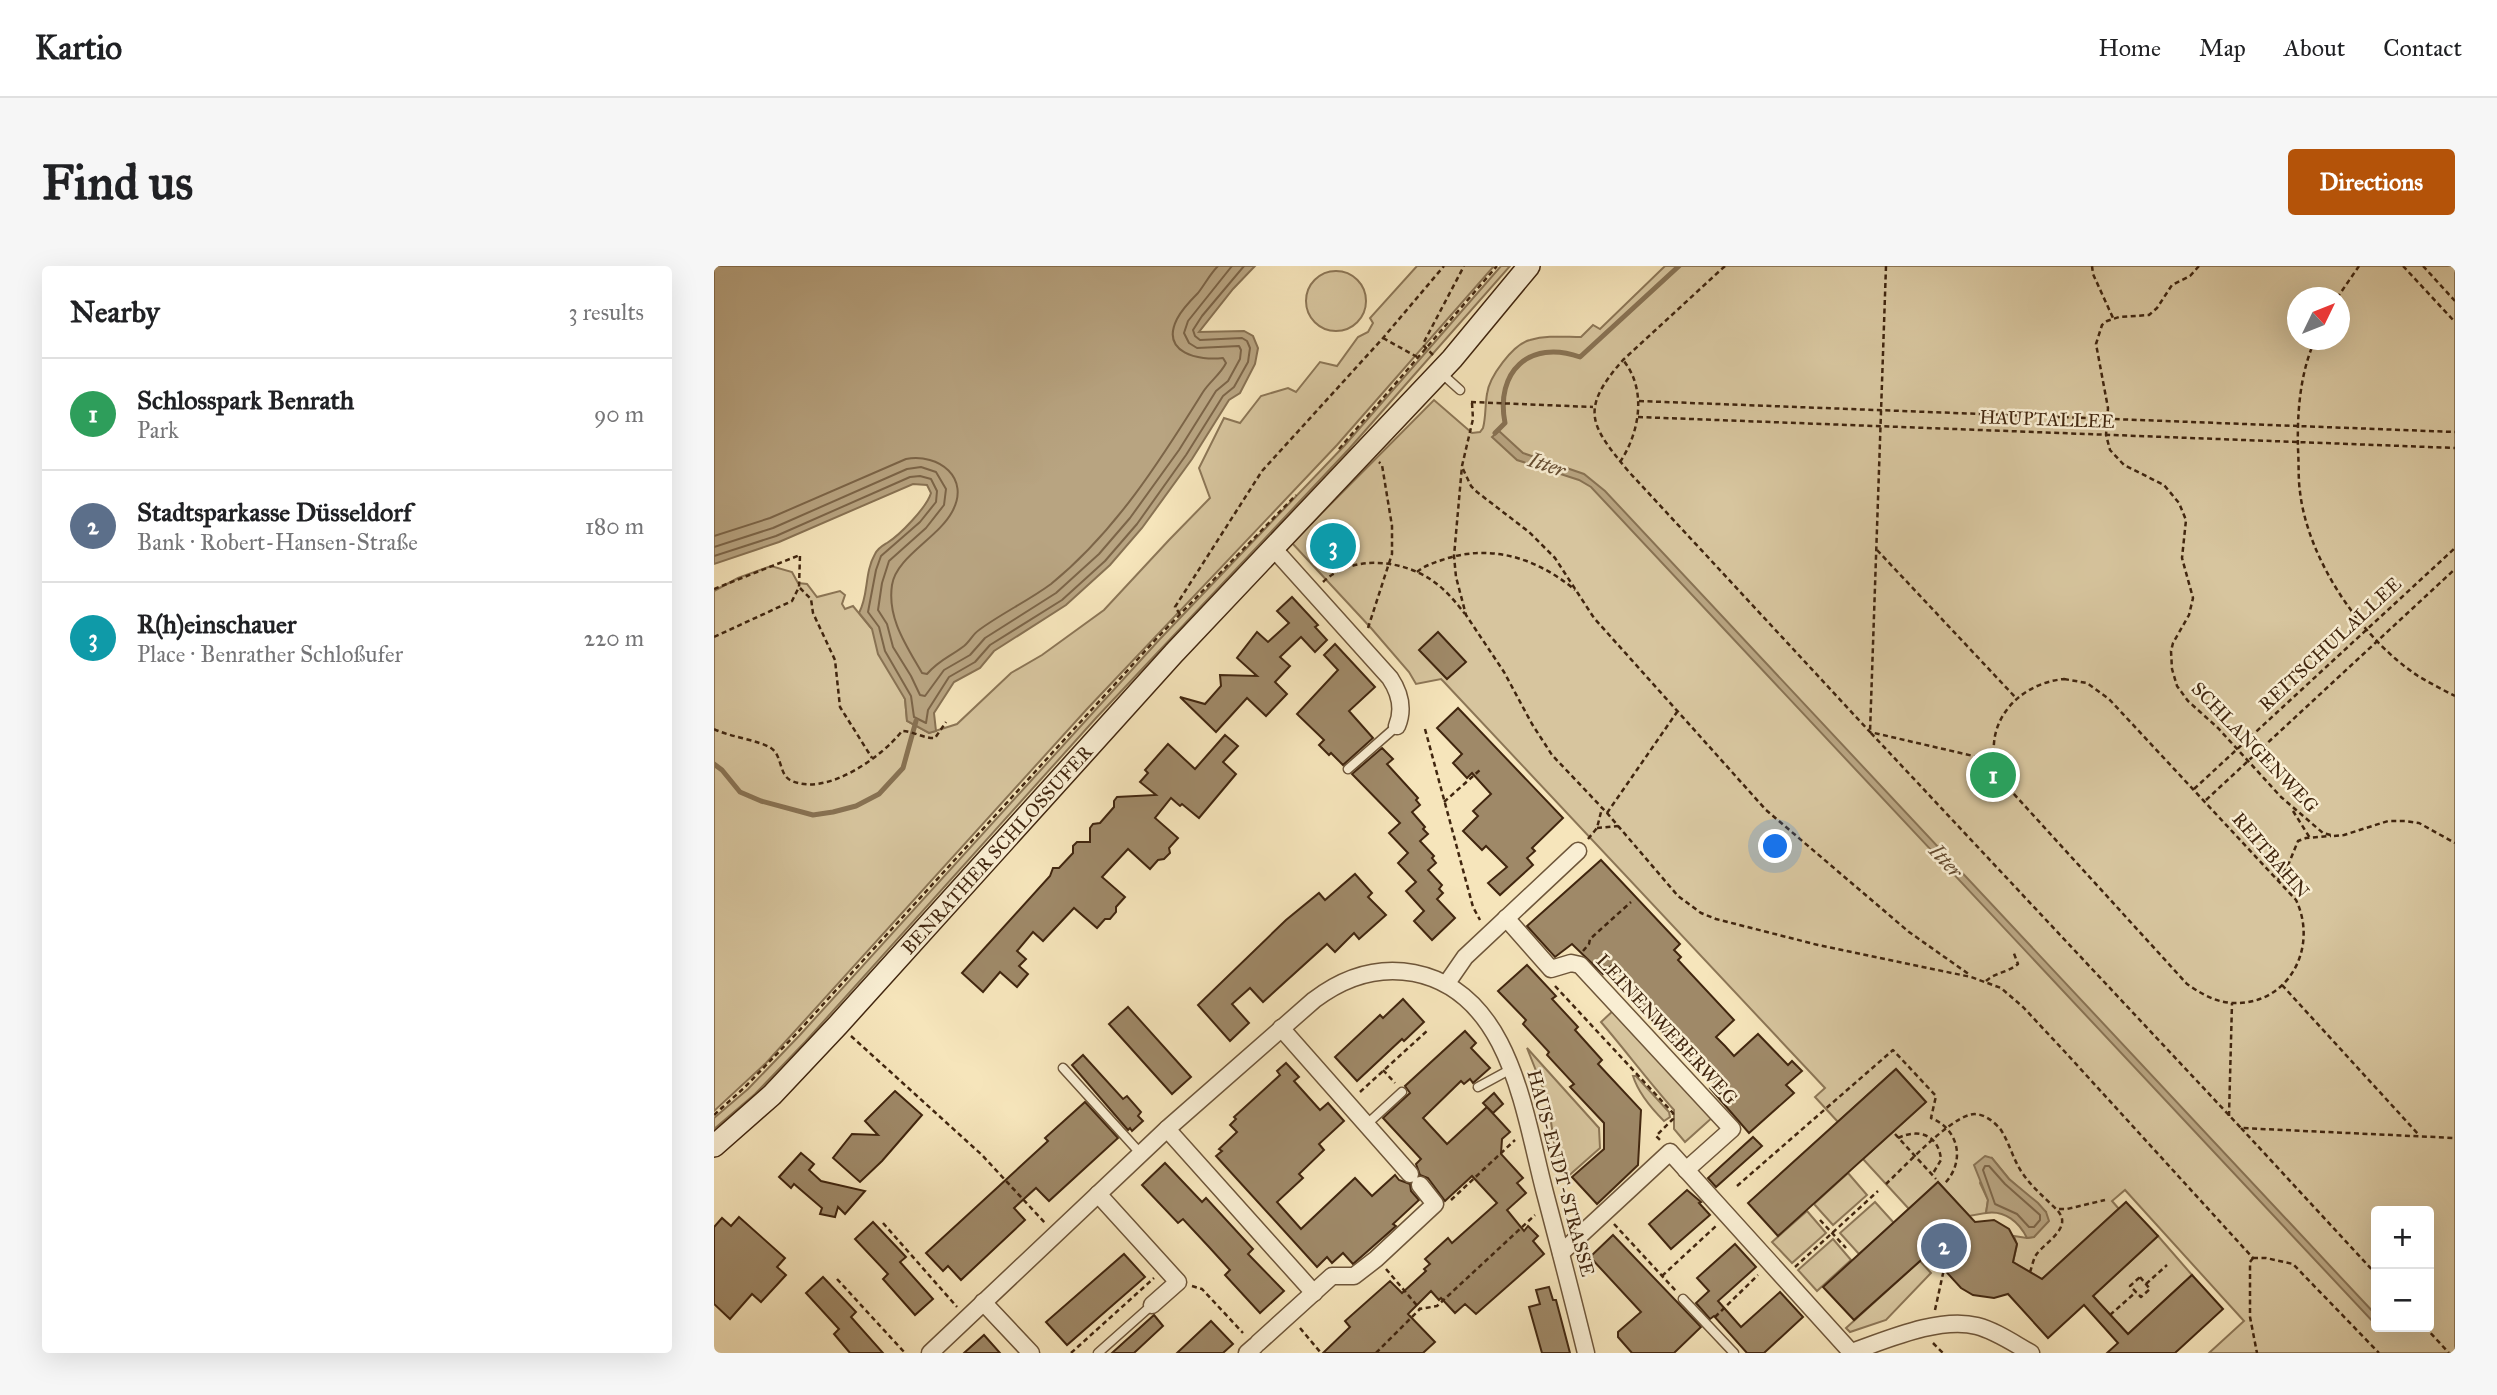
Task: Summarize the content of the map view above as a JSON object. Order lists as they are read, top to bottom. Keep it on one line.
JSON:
{"streets":{"street":["BENRATHER SCHLOSSUFER","LEINENWEBERWEG","HAUS-ENDT-STRASSE"],"path":["HAUPTALLEE","REITSCHULALLEE","SCHLANGENWEG","REITBAHN"]},"crossings":[["HAUPTALLEE","SCHLANGENWEG"],["REITSCHULALLEE","SCHLANGENWEG"],["REITSCHULALLEE","REITBAHN"]],"water":["Itter"],"north":"top right","page":{"header":"Kartio","nav":["Home","Map","About","Contact"],"buttons":"Directions","title":"Find us","heading":["Nearby","3 results"],"list":[{"mark":"1","name":"Schlosspark Benrath","note":"Park","value":"90 m"},{"mark":"2","name":"Stadtsparkasse Düsseldorf","note":"Bank · Robert-Hansen-Straße","value":"180 m"},{"mark":"3","name":"R(h)einschauer","note":"Place · Benrather Schloßufer","value":"220 m"}],"pins":["3","1","2"],"map_buttons":["+","−"]}}
